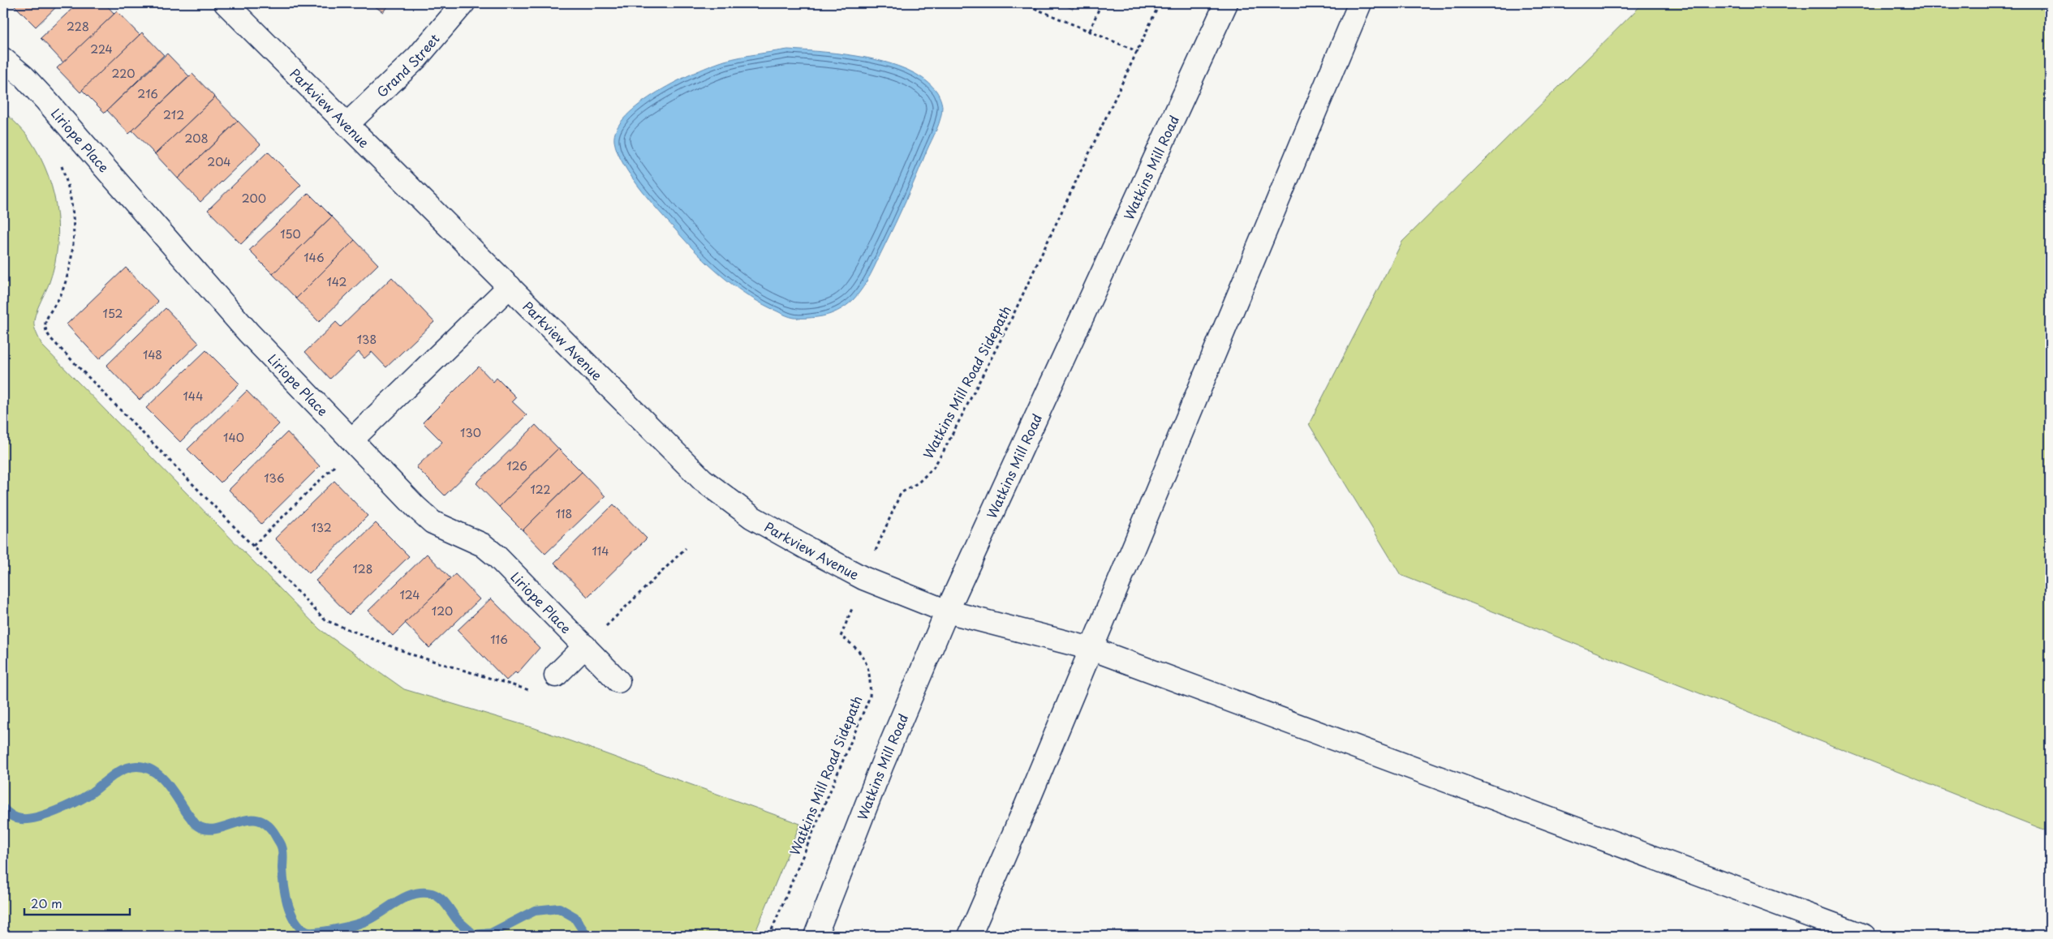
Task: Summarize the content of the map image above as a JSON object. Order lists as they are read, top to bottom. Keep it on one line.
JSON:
{"streets":{"main road":["Grand Street","Parkview Avenue","Liriope Place","Watkins Mill Road"],"path":["Watkins Mill Road Sidepath"]},"crossings":[["Grand Street","Parkview Avenue"],["Parkview Avenue","Watkins Mill Road"],["Parkview Avenue","Watkins Mill Road Sidepath"]],"house_numbers":["228","224","220","216","212","208","204","200","150","146","142","152","138","148","144","130","140","126","136","122","118","132","114","128","124","120","116"],"scale_bar":"20 m"}
